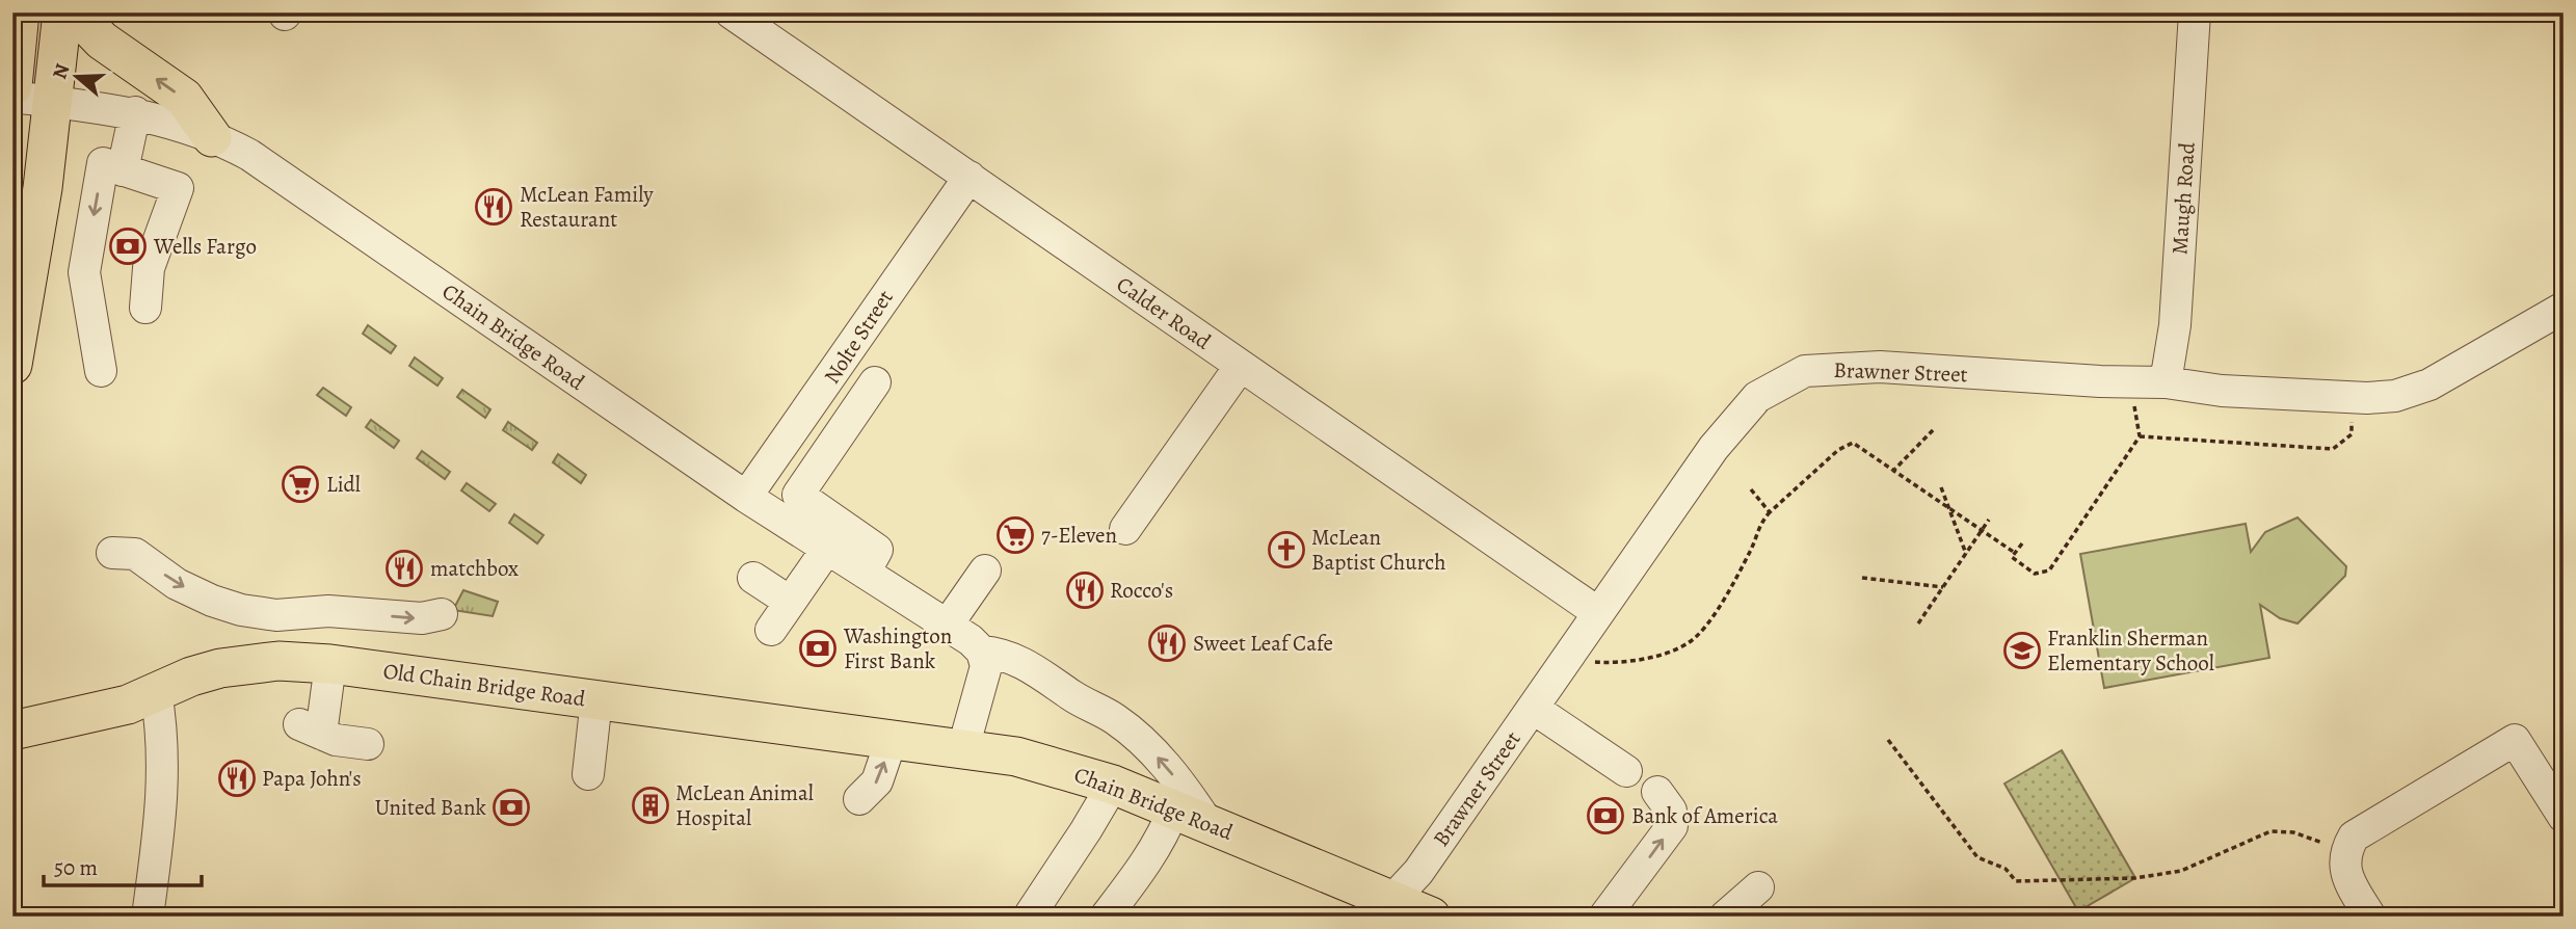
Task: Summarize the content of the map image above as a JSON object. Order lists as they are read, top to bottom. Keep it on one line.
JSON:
{"streets":{"main road":["Chain Bridge Road","Old Chain Bridge Road"],"street":["Maugh Road","Calder Road","Nolte Street","Brawner Street"]},"crossings":[["Maugh Road","Brawner Street"],["Calder Road","Nolte Street"],["Calder Road","Brawner Street"],["Chain Bridge Road","Nolte Street"],["Chain Bridge Road","Brawner Street"],["Chain Bridge Road","Old Chain Bridge Road"]],"places":{"restaurant":["McLean Family Restaurant","matchbox","Rocco's","Sweet Leaf Cafe","Papa John's"],"bank":["Wells Fargo","Washington First Bank","United Bank","Bank of America"],"supermarket":["Lidl","7-Eleven"],"church":["McLean Baptist Church"],"school or university":["Franklin Sherman Elementary School"],"building":["McLean Animal Hospital"]},"scale_bar":"50 m","north":"left"}
